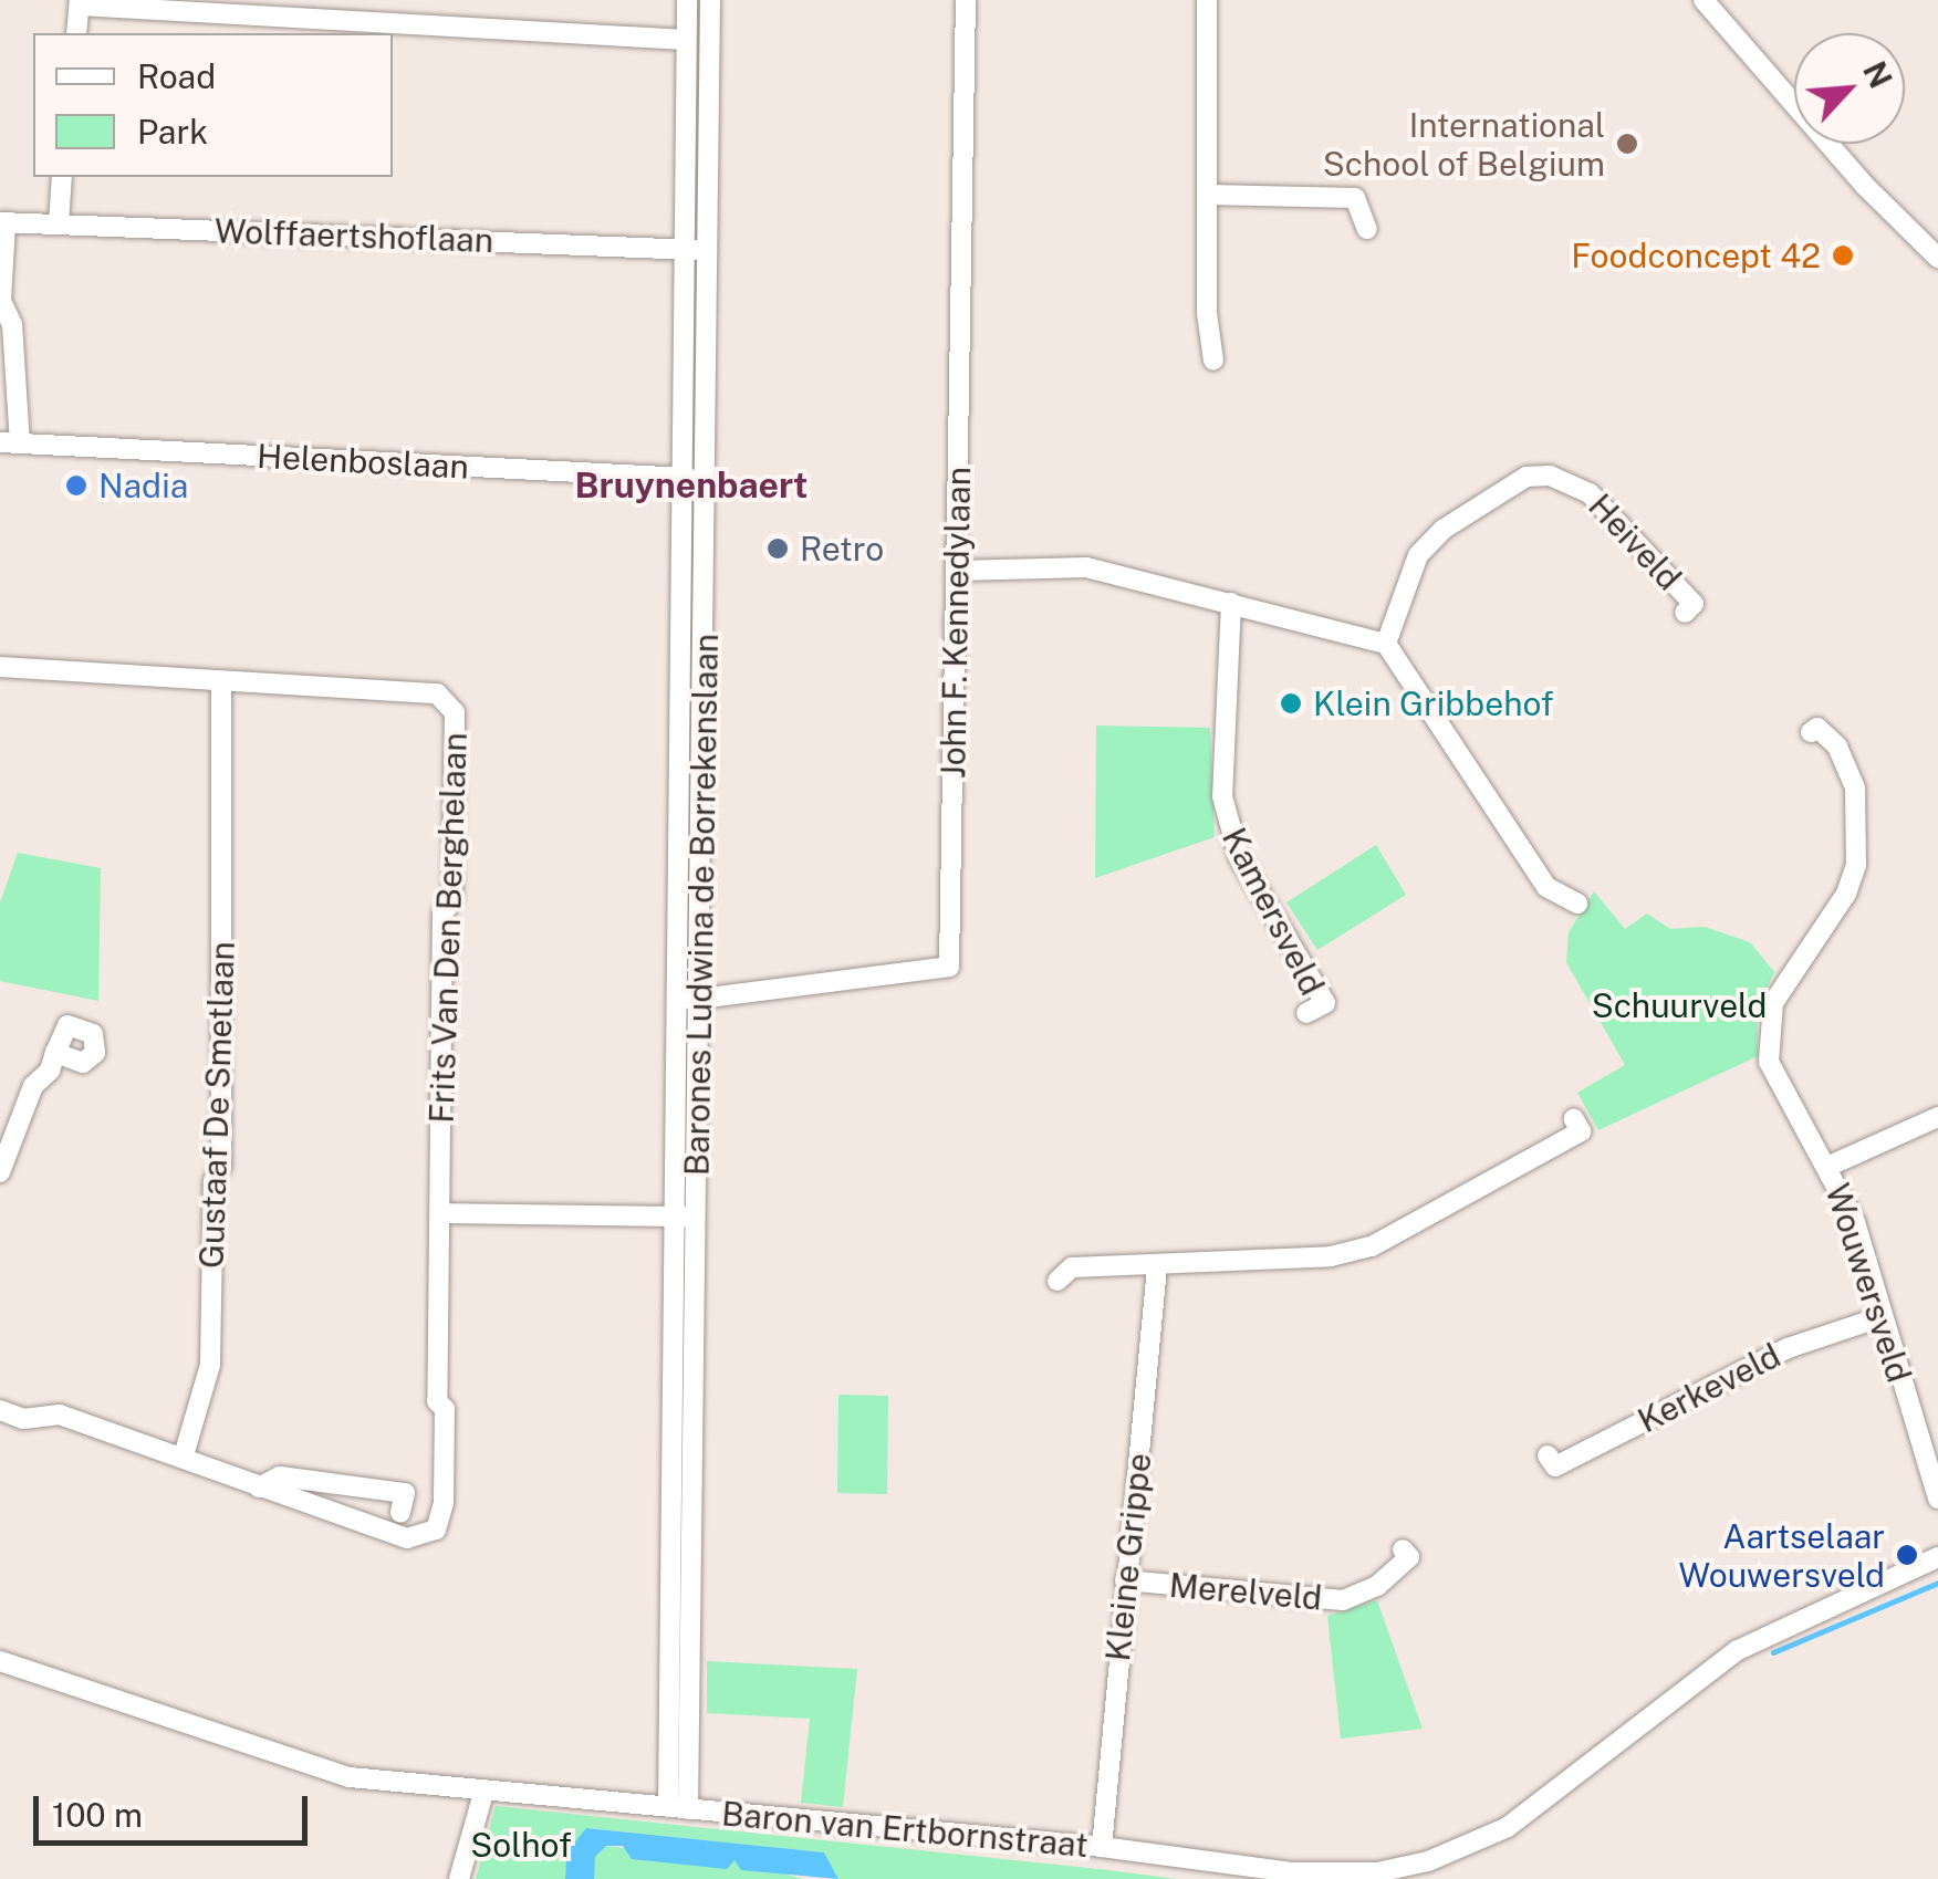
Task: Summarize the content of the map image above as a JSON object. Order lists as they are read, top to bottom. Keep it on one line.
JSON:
{"streets":{"street":["Wolffaertshoflaan","Helenboslaan","Heiveld","John F. Kennedylaan","Barones Ludwina de Borrekenslaan","Kamersveld","Frits Van Den Berghelaan","Gustaaf De Smetlaan","Wouwersveld","Kerkeveld","Kleine Grippe","Merelveld","Baron van Ertbornstraat"]},"crossings":[["Wolffaertshoflaan","Helenboslaan"],["Wolffaertshoflaan","Barones Ludwina de Borrekenslaan"],["Helenboslaan","Barones Ludwina de Borrekenslaan"],["John F. Kennedylaan","Barones Ludwina de Borrekenslaan"],["Barones Ludwina de Borrekenslaan","Baron van Ertbornstraat"],["Frits Van Den Berghelaan","Gustaaf De Smetlaan"],["Wouwersveld","Kerkeveld"],["Kleine Grippe","Merelveld"],["Kleine Grippe","Baron van Ertbornstraat"]],"districts":["Bruynenbaert"],"parks":["Schuurveld","Solhof"],"places":["International School of Belgium","Foodconcept 42","Nadia","Retro","Klein Gribbehof","Aartselaar Wouwersveld"],"legend":["Road","Park"],"scale_bar":"100 m","north":"top right"}
